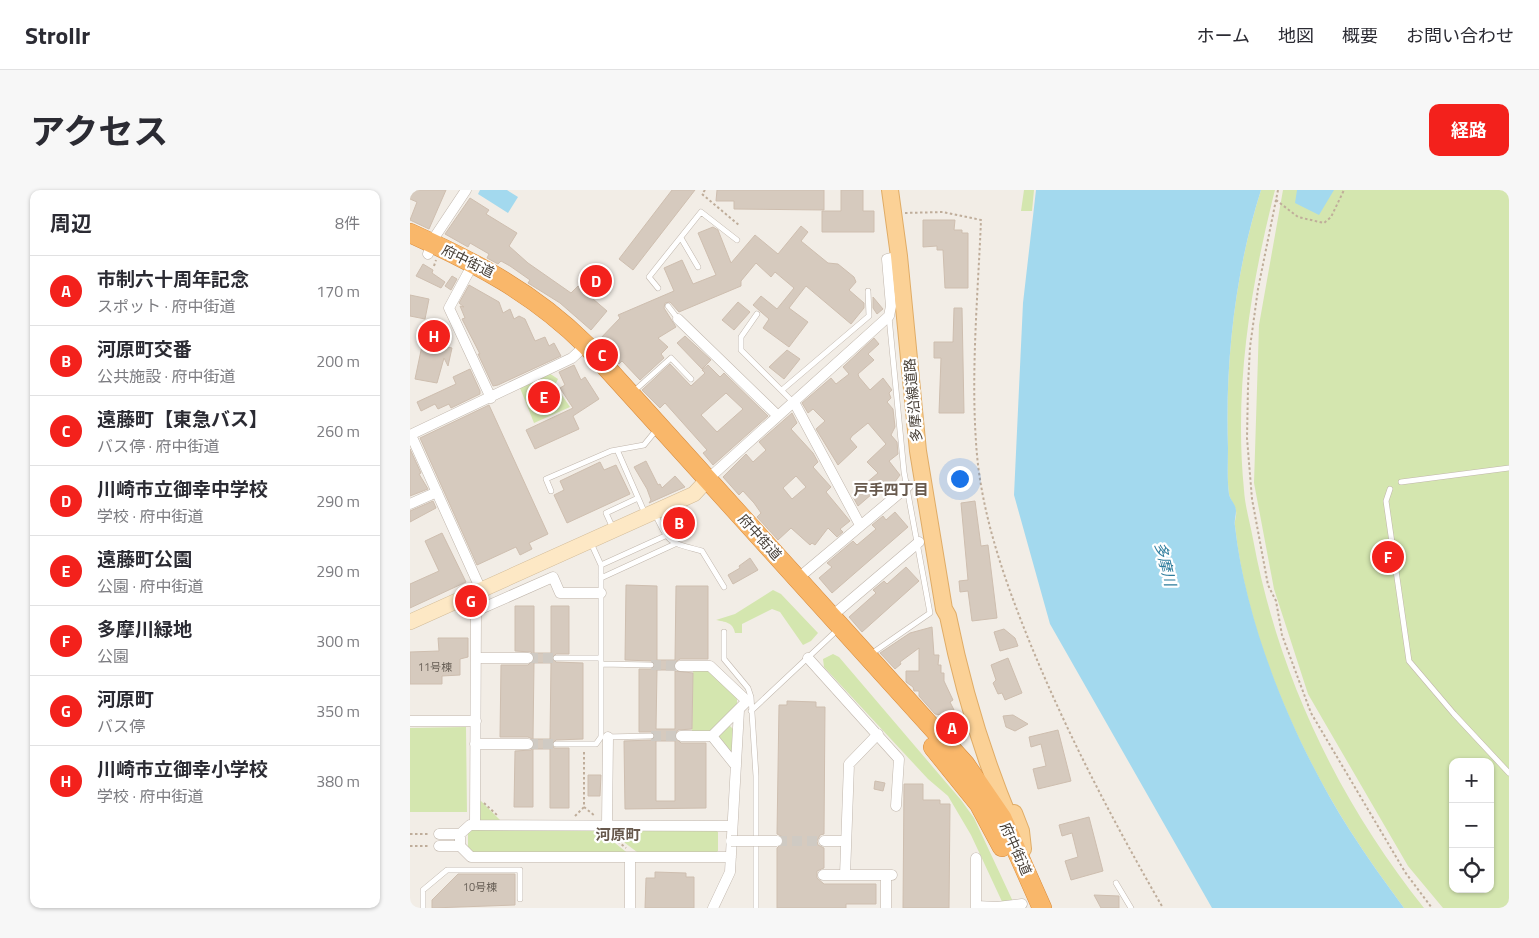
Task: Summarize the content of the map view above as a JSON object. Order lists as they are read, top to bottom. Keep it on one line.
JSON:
{"streets":{"highway":["府中街道"],"main road":["多摩沿線道路"]},"crossings":[["府中街道","多摩沿線道路"]],"districts":["戸手四丁目","河原町"],"water":["多摩川"],"house_numbers":["11号棟","10号棟"],"page":{"header":"Strollr","nav":["ホーム","地図","概要","お問い合わせ"],"title":"アクセス","buttons":"経路","heading":["周辺","8件"],"list":[{"mark":"A","name":"市制六十周年記念","note":"スポット · 府中街道","value":"170 m"},{"mark":"B","name":"河原町交番","note":"公共施設 · 府中街道","value":"200 m"},{"mark":"C","name":"遠藤町【東急バス】","note":"バス停 · 府中街道","value":"260 m"},{"mark":"D","name":"川崎市立御幸中学校","note":"学校 · 府中街道","value":"290 m"},{"mark":"E","name":"遠藤町公園","note":"公園 · 府中街道","value":"290 m"},{"mark":"F","name":"多摩川緑地","note":"公園","value":"300 m"},{"mark":"G","name":"河原町","note":"バス停","value":"350 m"},{"mark":"H","name":"川崎市立御幸小学校","note":"学校 · 府中街道","value":"380 m"}],"pins":["D","H","C","E","B","F","G","A"],"map_buttons":["+","−"]}}
